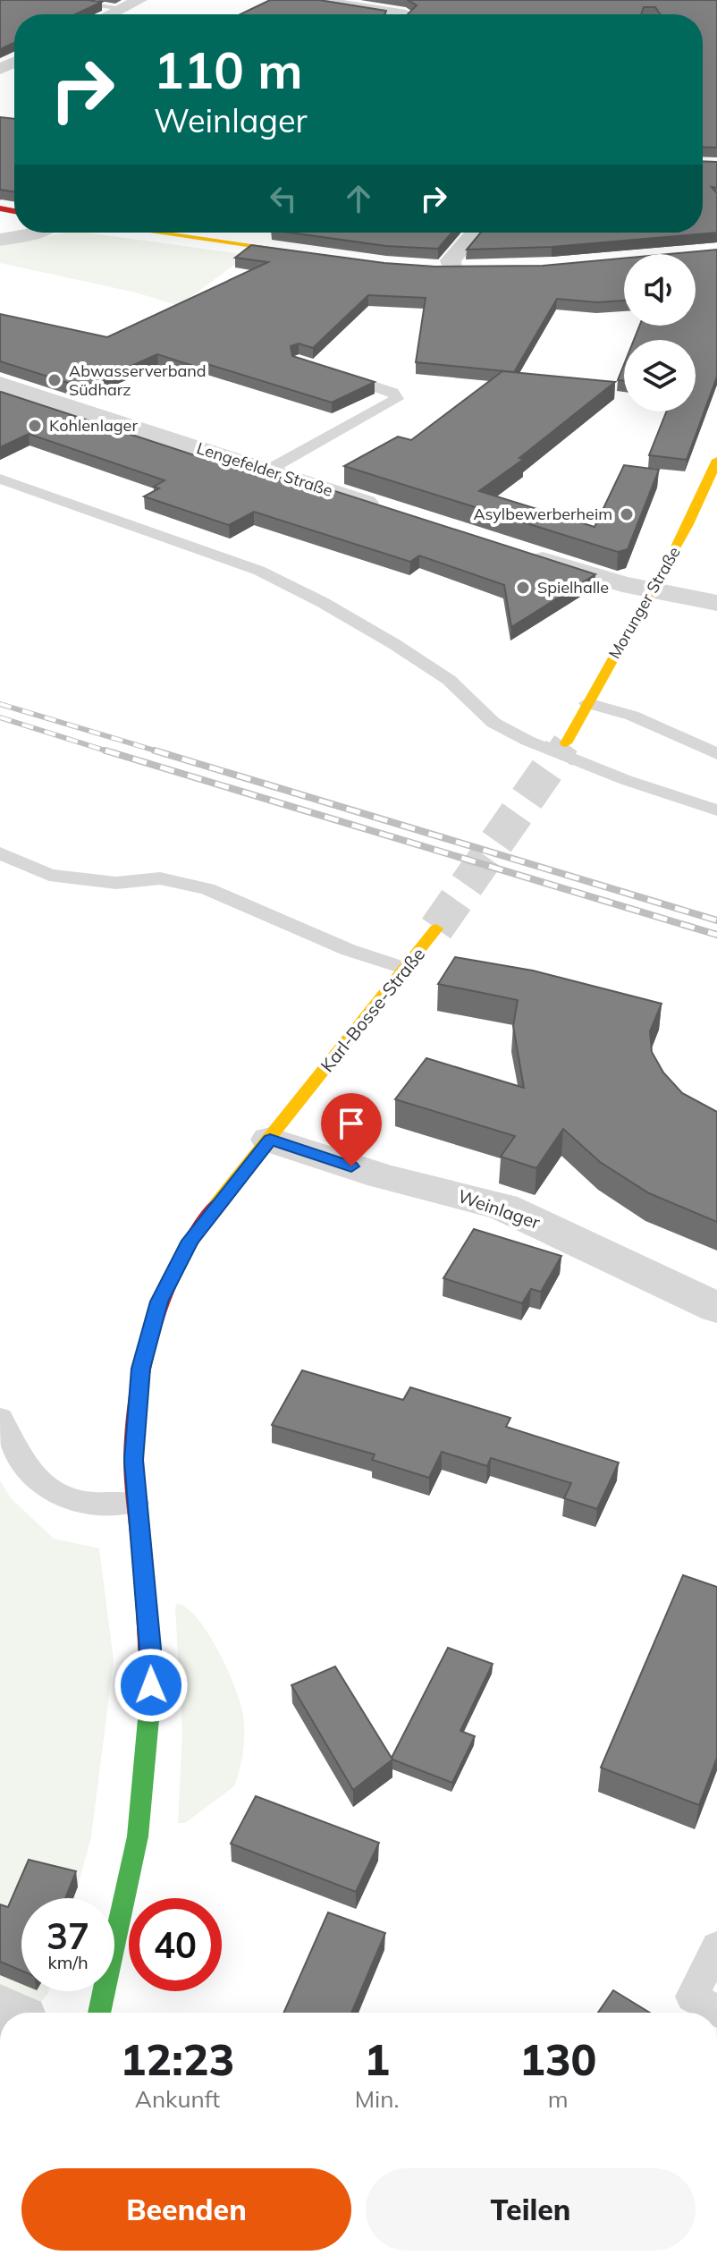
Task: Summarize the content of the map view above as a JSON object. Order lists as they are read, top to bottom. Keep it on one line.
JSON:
{"streets":{"street":["Lengefelder Straße","Morunger Straße","Karl-Bosse-Straße","Weinlager"]},"crossings":[["Karl-Bosse-Straße","Weinlager"]],"places":["Abwasserverband Südharz","Kohlenlager","Asylbewerberheim","Spielhalle"],"page":{"turn":["110 m","Weinlager"],"speed":"37 km/h","limit":"40","eta":["12:23","Ankunft","1","Min.","130","m"],"buttons":["Beenden","Teilen"]}}
